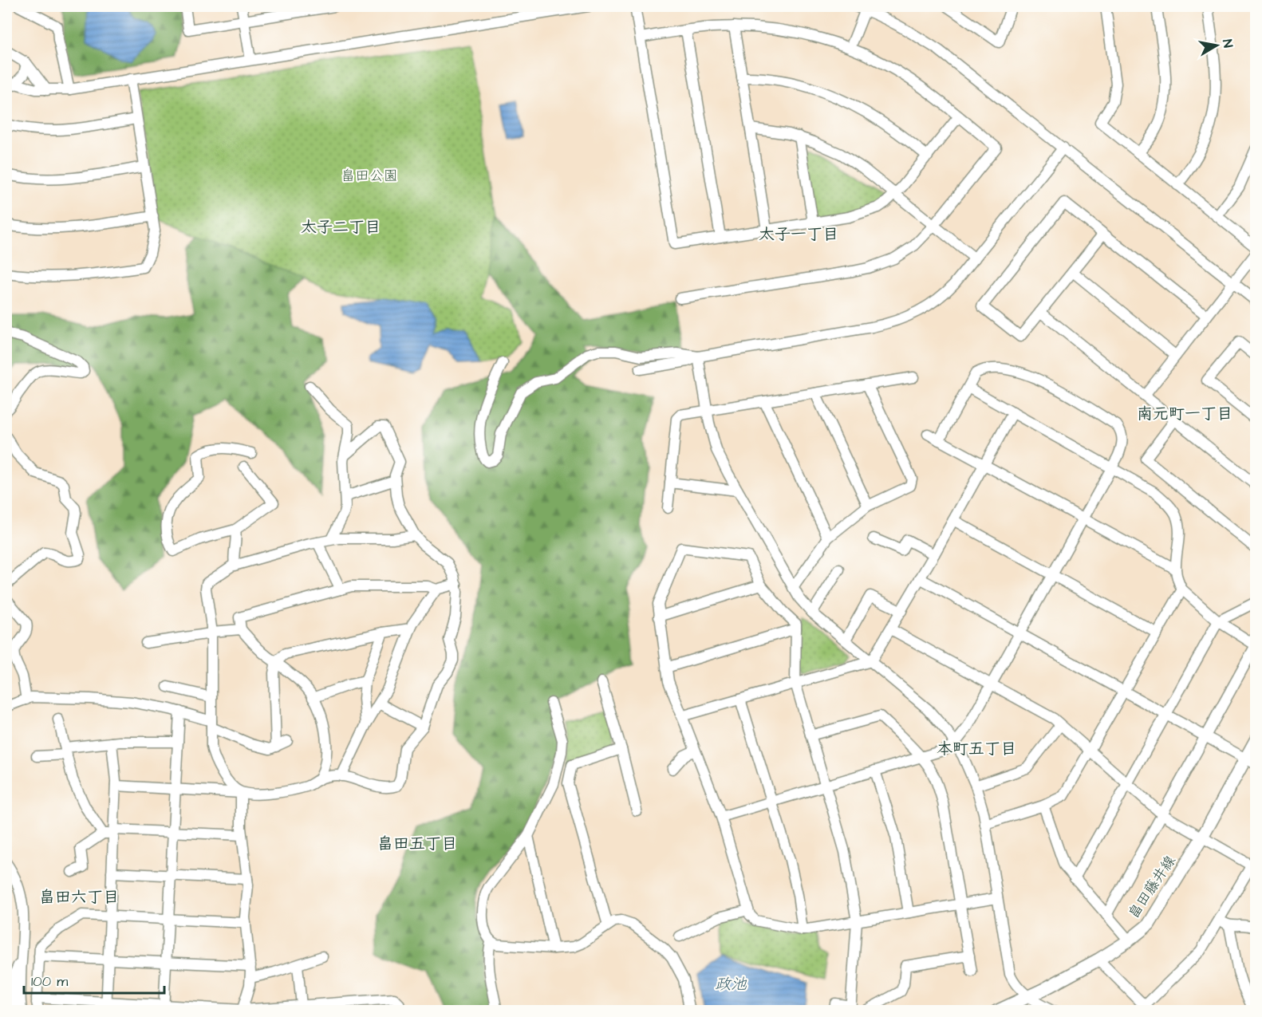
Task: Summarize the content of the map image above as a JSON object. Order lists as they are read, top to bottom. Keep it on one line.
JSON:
{"streets":{"main road":["畠田藤井線"]},"districts":["太子二丁目","太子一丁目","南元町一丁目","本町五丁目","畠田五丁目","畠田六丁目"],"water":["政池"],"parks":["畠田公園"],"scale_bar":"100 m","north":"right"}
